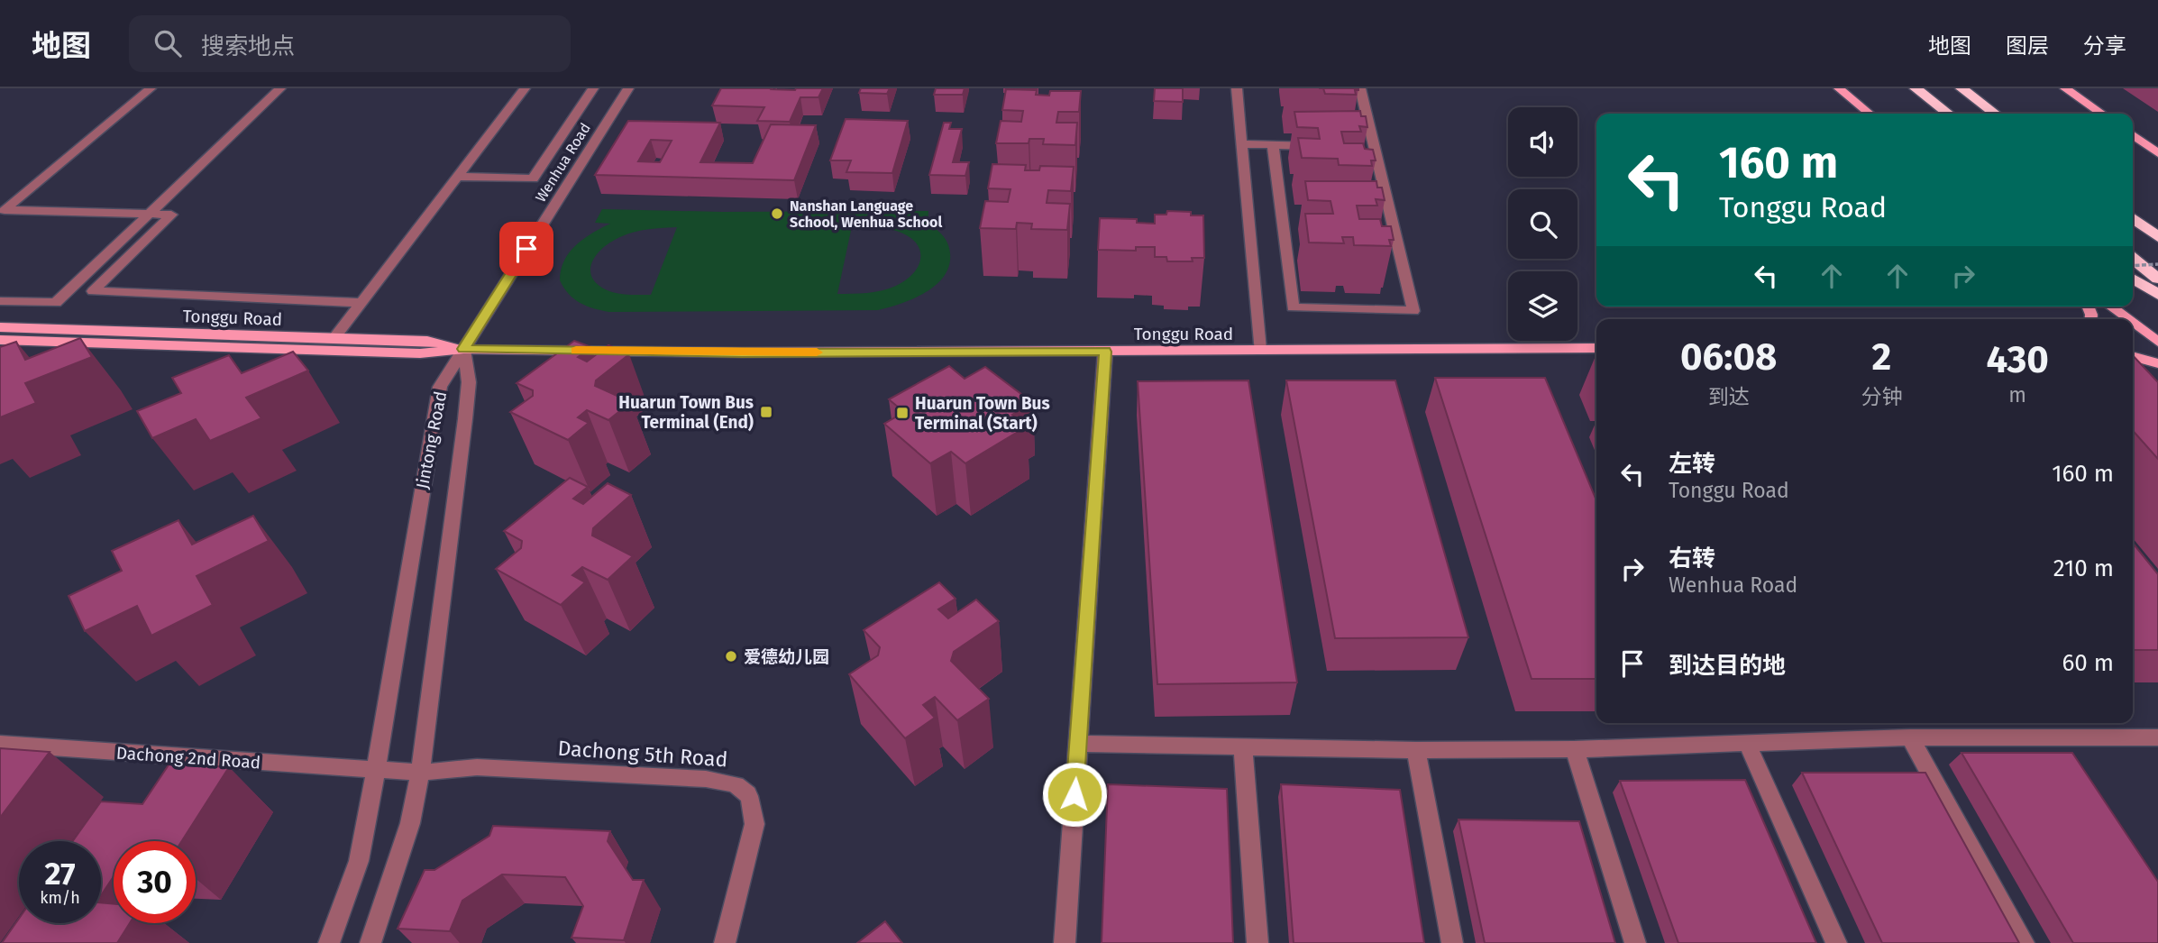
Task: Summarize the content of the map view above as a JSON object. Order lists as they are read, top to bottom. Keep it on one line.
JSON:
{"streets":{"main road":["Tonggu Road"],"street":["Wenhua Road","Jintong Road","Dachong 5th Road","Dachong 2nd Road"]},"crossings":[["Wenhua Road","Tonggu Road"],["Wenhua Road","Jintong Road"],["Tonggu Road","Jintong Road"],["Jintong Road","Dachong 5th Road"],["Jintong Road","Dachong 2nd Road"],["Dachong 5th Road","Dachong 2nd Road"]],"places":{"other":["Nanshan Language School, Wenhua School","爱德幼儿园"],"transit":["Huarun Town Bus Terminal (End)","Huarun Town Bus Terminal (Start)"]},"page":{"header":"地图","search":"搜索地点","nav":["地图","图层","分享"],"turn":["160 m","Tonggu Road"],"eta":["06:08","到达","2","分钟","430","m"],"list":[{"name":"左转","note":"Tonggu Road","value":"160 m"},{"name":"右转","note":"Wenhua Road","value":"210 m"},{"name":"到达目的地","value":"60 m"}],"speed":"27 km/h","limit":"30"}}
